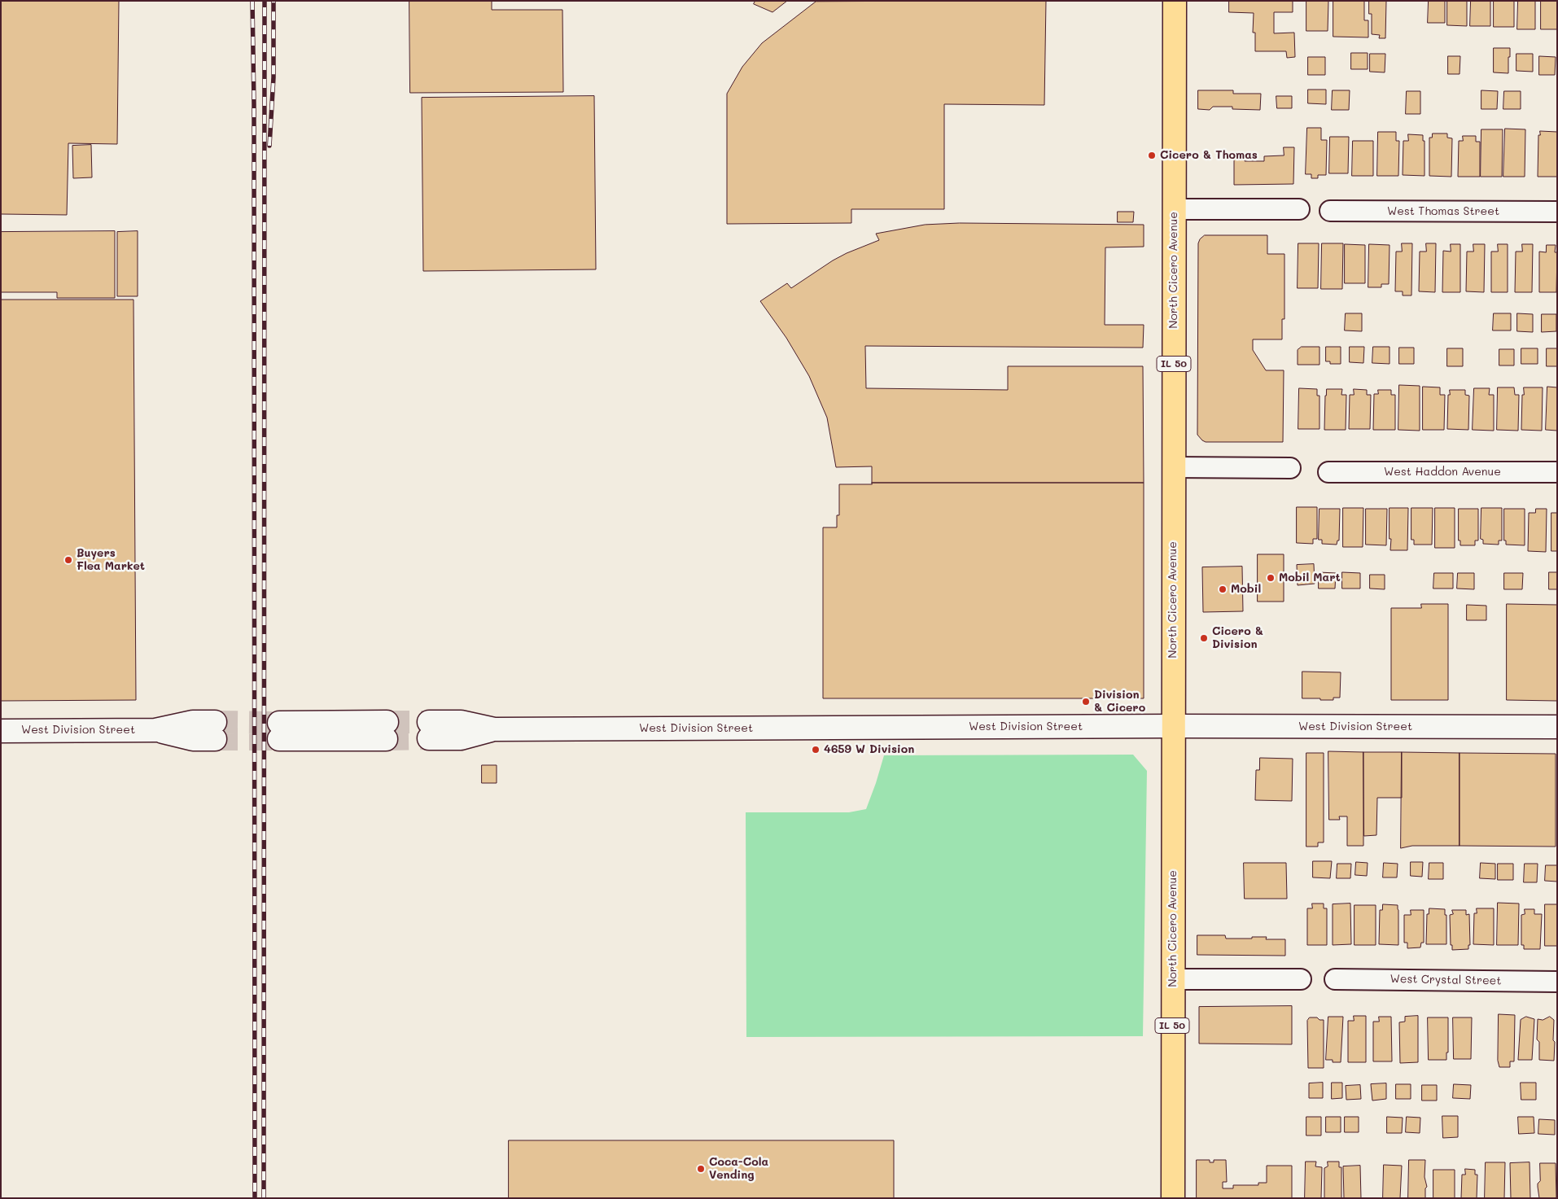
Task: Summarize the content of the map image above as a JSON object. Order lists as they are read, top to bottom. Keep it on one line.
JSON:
{"streets":{"main road":["North Cicero Avenue","IL 50","West Division Street"],"street":["West Thomas Street","West Haddon Avenue","West Crystal Street"]},"crossings":[["North Cicero Avenue","West Division Street"]],"places":["Cicero & Thomas","Buyers Flea Market","Mobil Mart","Mobil","Cicero & Division","Division & Cicero","4659 W Division","Coca-Cola Vending"]}
